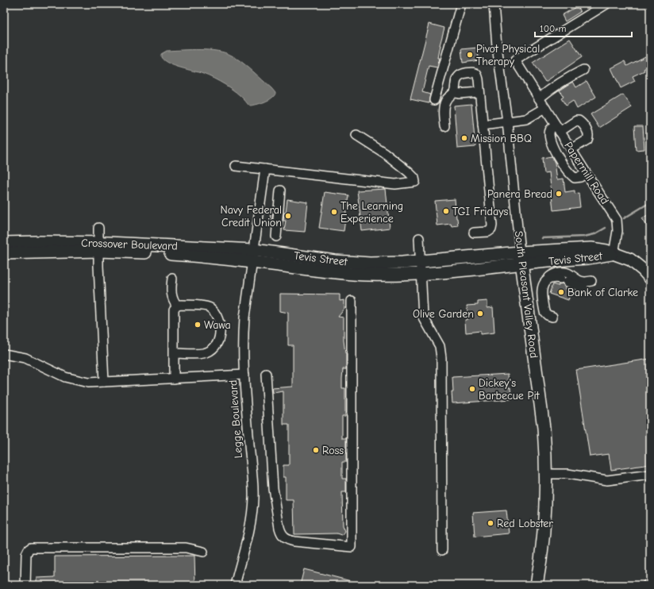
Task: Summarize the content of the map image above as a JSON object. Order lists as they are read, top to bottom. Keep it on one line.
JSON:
{"streets":{"main road":["Crossover Boulevard","Tevis Street","South Pleasant Valley Road"],"street":["Papermill Road","Legge Boulevard"]},"crossings":[["Papermill Road","Tevis Street"],["Crossover Boulevard","Tevis Street"],["Crossover Boulevard","Legge Boulevard"],["Tevis Street","South Pleasant Valley Road"],["Tevis Street","Legge Boulevard"]],"places":["Pivot Physical Therapy","Mission BBQ","Panera Bread","TGI Fridays","The Learning Experience","Navy Federal Credit Union","Bank of Clarke","Olive Garden","Wawa","Dickey's Barbecue Pit","Ross","Red Lobster"],"scale_bar":"100 m"}
